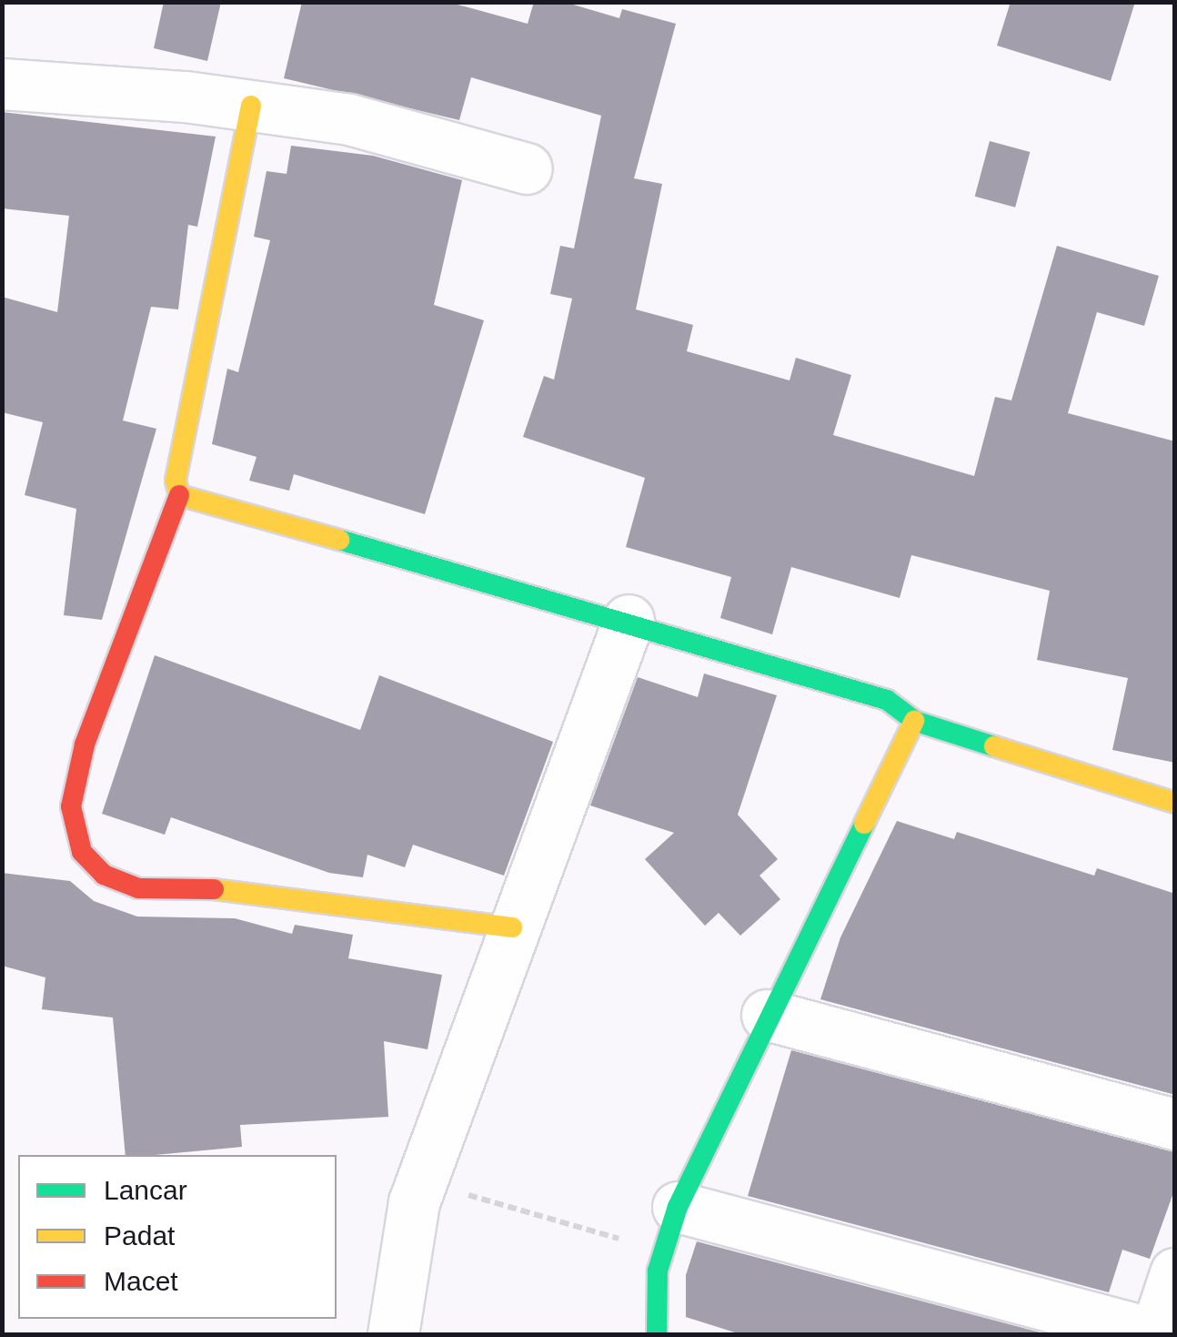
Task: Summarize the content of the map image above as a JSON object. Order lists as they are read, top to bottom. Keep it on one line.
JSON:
{"legend":["Lancar","Padat","Macet"]}
